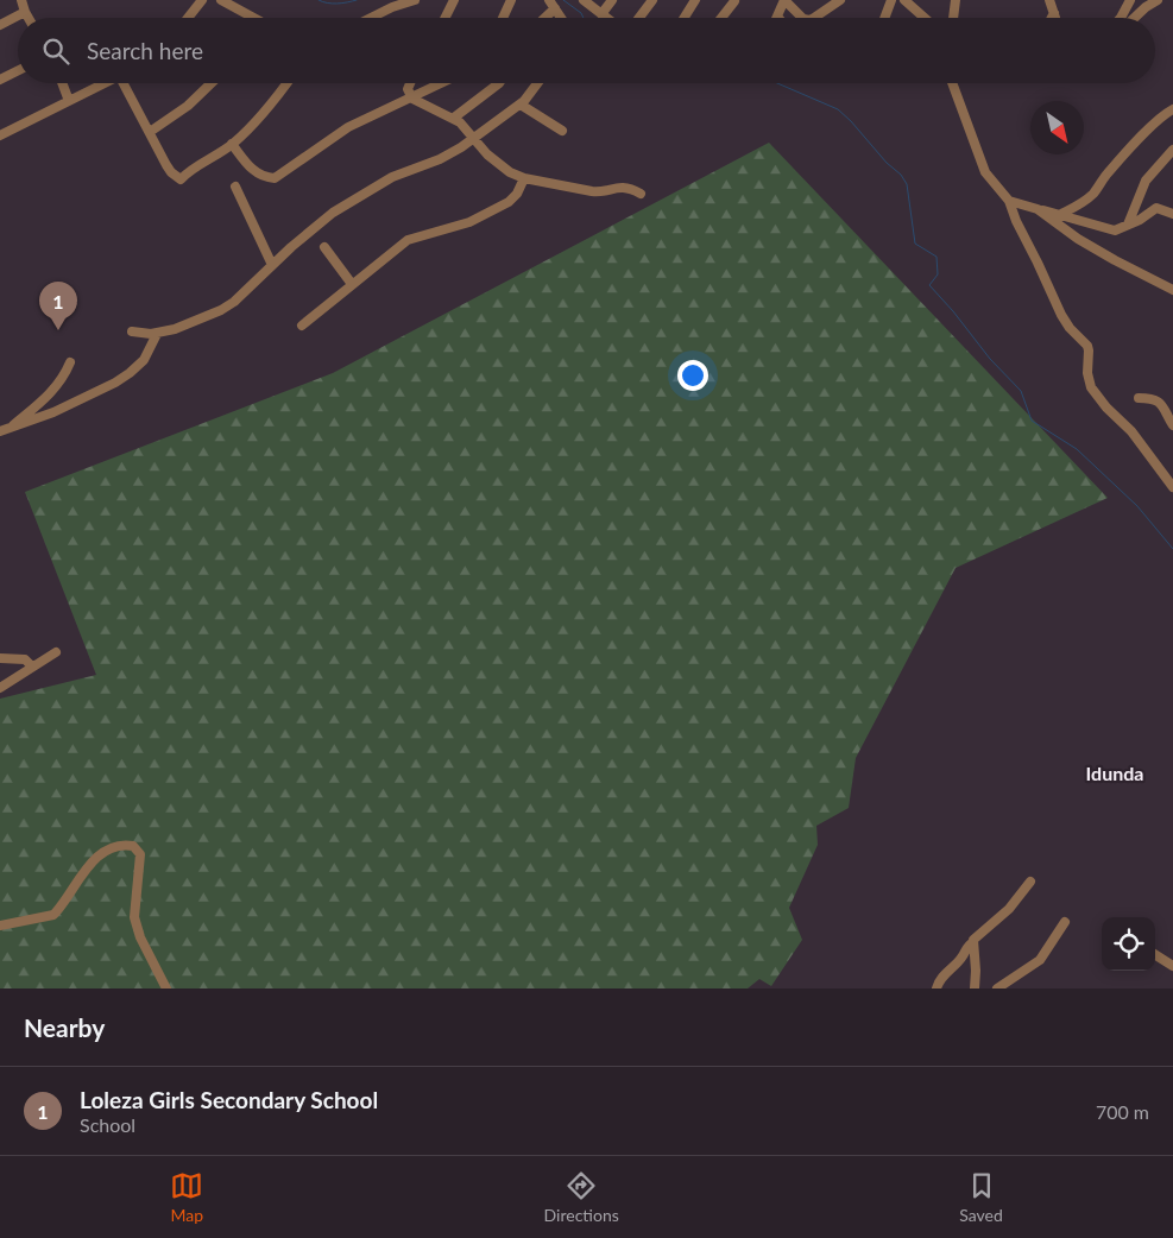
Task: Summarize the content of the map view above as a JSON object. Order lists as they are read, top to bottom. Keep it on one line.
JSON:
{"districts":["Idunda"],"north":"bottom right","page":{"search":"Search here","pins":"1","heading":"Nearby","list":[{"mark":"1","name":"Loleza Girls Secondary School","note":"School","value":"700 m"}],"nav":["Map","Directions","Saved"]}}
